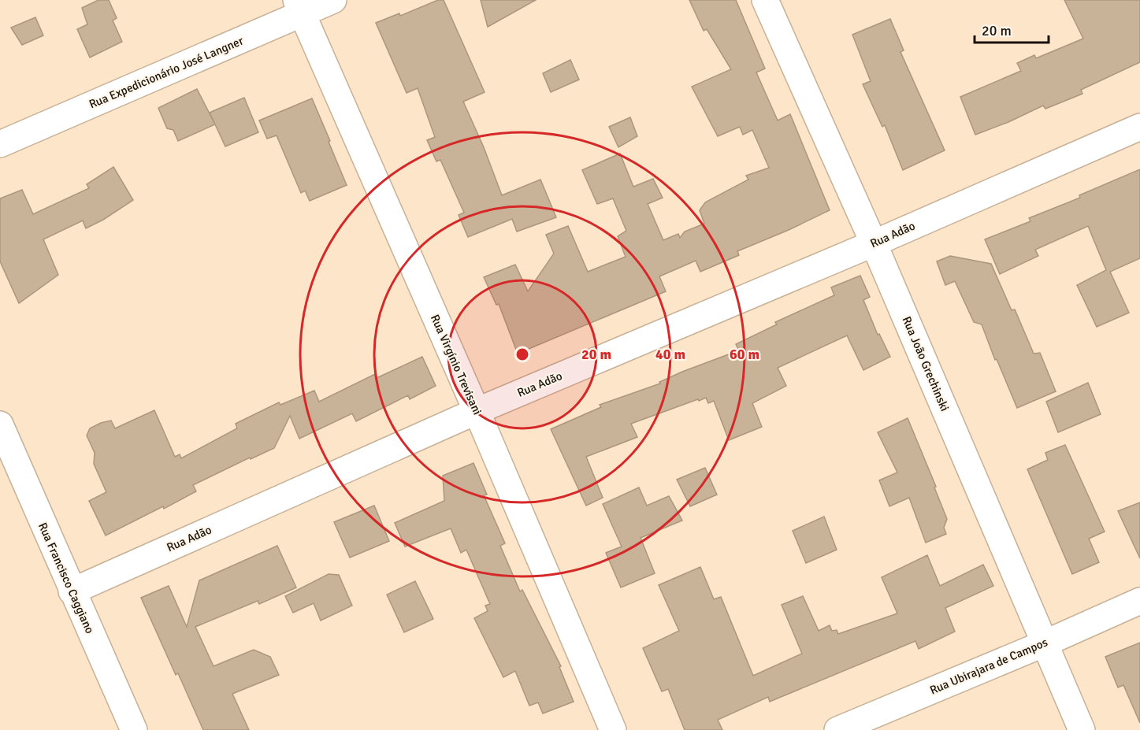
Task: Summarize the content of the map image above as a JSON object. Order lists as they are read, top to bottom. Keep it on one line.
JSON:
{"streets":{"street":["Rua Expedicionário José Langner","Rua Adão","Rua João Grechinski","Rua Virgínio Trevisani","Rua Francisco Caggiano","Rua Ubirajara de Campos"]},"crossings":[["Rua Expedicionário José Langner","Rua Virgínio Trevisani"],["Rua Adão","Rua João Grechinski"],["Rua Adão","Rua Virgínio Trevisani"],["Rua Adão","Rua Francisco Caggiano"],["Rua João Grechinski","Rua Ubirajara de Campos"]],"scale_bar":"20 m","rings":["20 m","40 m","60 m"]}
